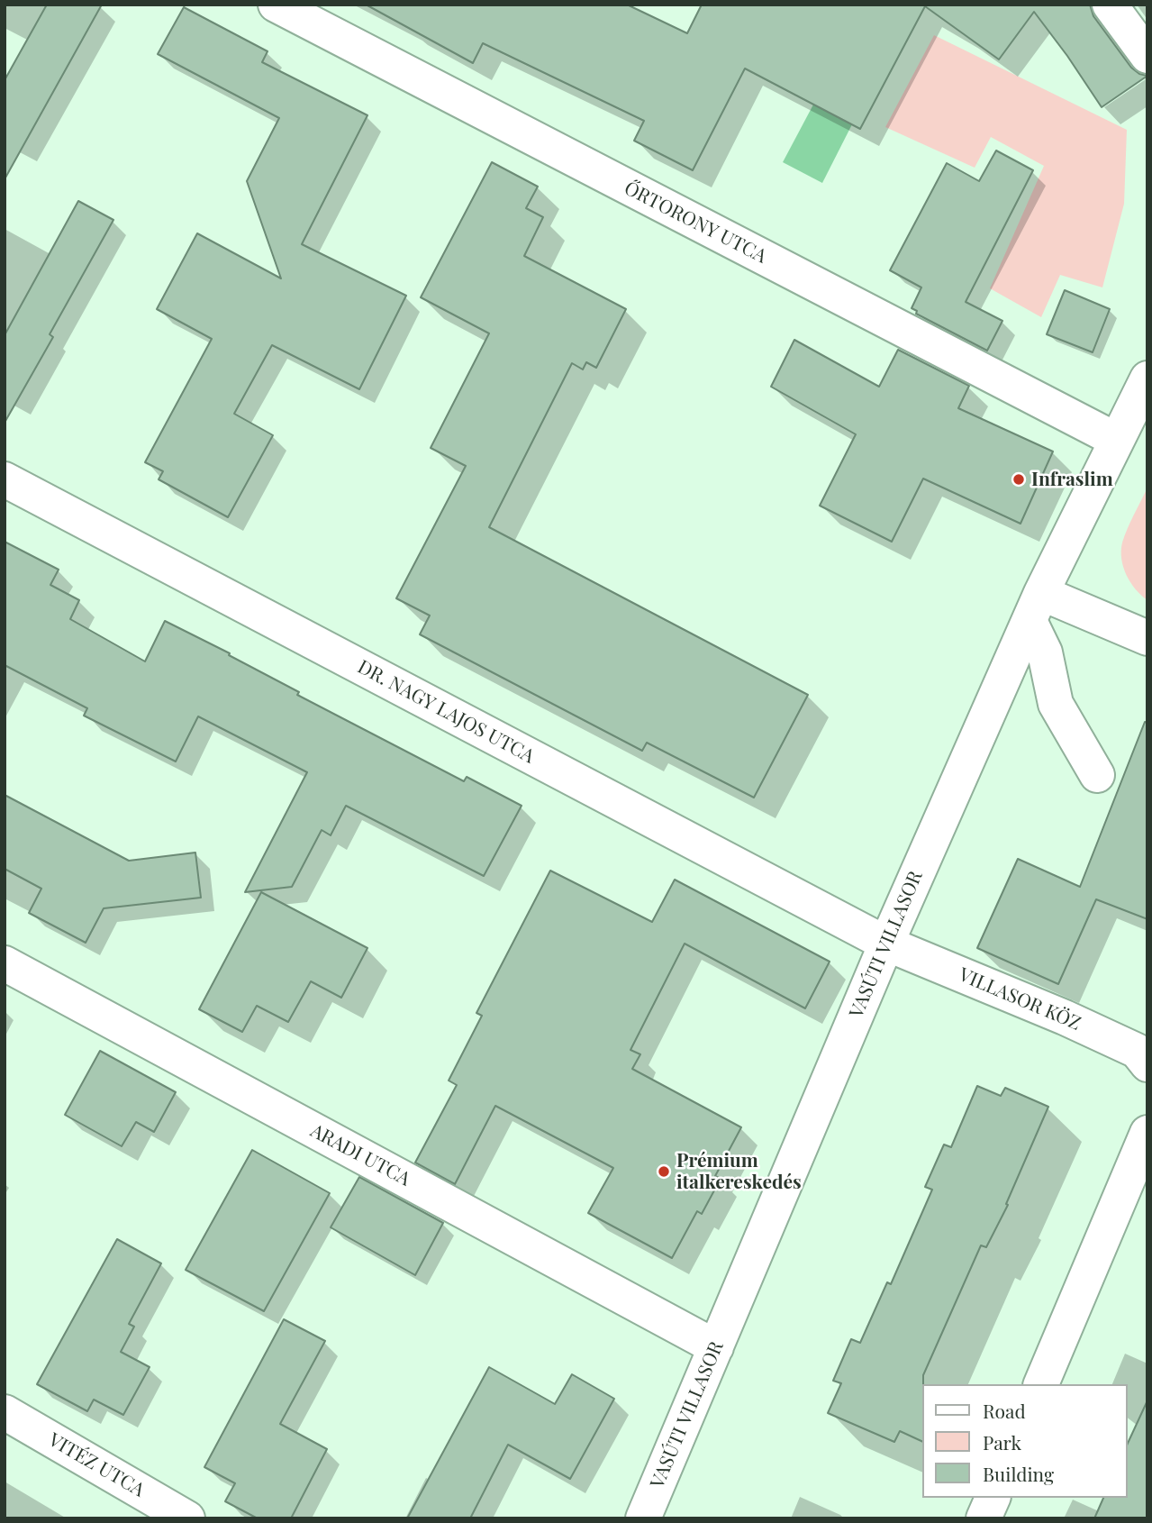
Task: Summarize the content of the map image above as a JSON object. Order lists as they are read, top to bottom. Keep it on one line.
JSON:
{"streets":{"street":["ŐRTORONY UTCA","DR. NAGY LAJOS UTCA","VASÚTI VILLASOR","VILLASOR KÖZ","ARADI UTCA","VITÉZ UTCA"]},"crossings":[["ŐRTORONY UTCA","VASÚTI VILLASOR"],["DR. NAGY LAJOS UTCA","VASÚTI VILLASOR"],["DR. NAGY LAJOS UTCA","VILLASOR KÖZ"],["VASÚTI VILLASOR","VILLASOR KÖZ"],["VASÚTI VILLASOR","ARADI UTCA"]],"places":["Infraslim","Prémium italkereskedés"],"legend":["Road","Park","Building"]}
